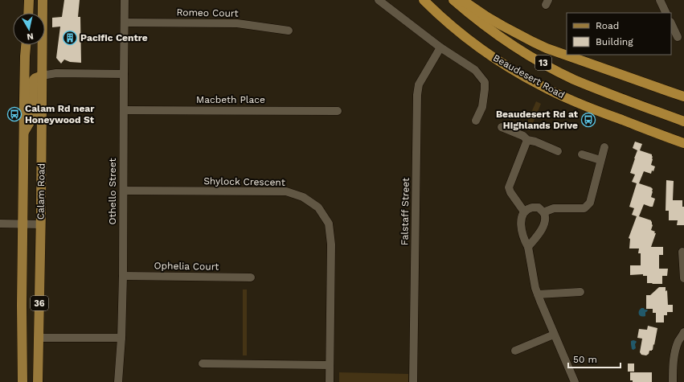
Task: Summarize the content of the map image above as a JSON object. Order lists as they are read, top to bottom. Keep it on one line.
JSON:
{"streets":{"highway":["13","Beaudesert Road"],"main road":["Calam Road","36"],"street":["Romeo Court","Macbeth Place","Shylock Crescent","Othello Street","Falstaff Street","Ophelia Court"]},"crossings":[["Romeo Court","Othello Street"],["Macbeth Place","Othello Street"],["Shylock Crescent","Othello Street"],["Othello Street","Ophelia Court"]],"places":{"building":["Pacific Centre"],"bus stop":["Calam Rd near Honeywood St","Beaudesert Rd at Highlands Drive"]},"legend":["Road","Building"],"scale_bar":"50 m","north":"bottom"}
